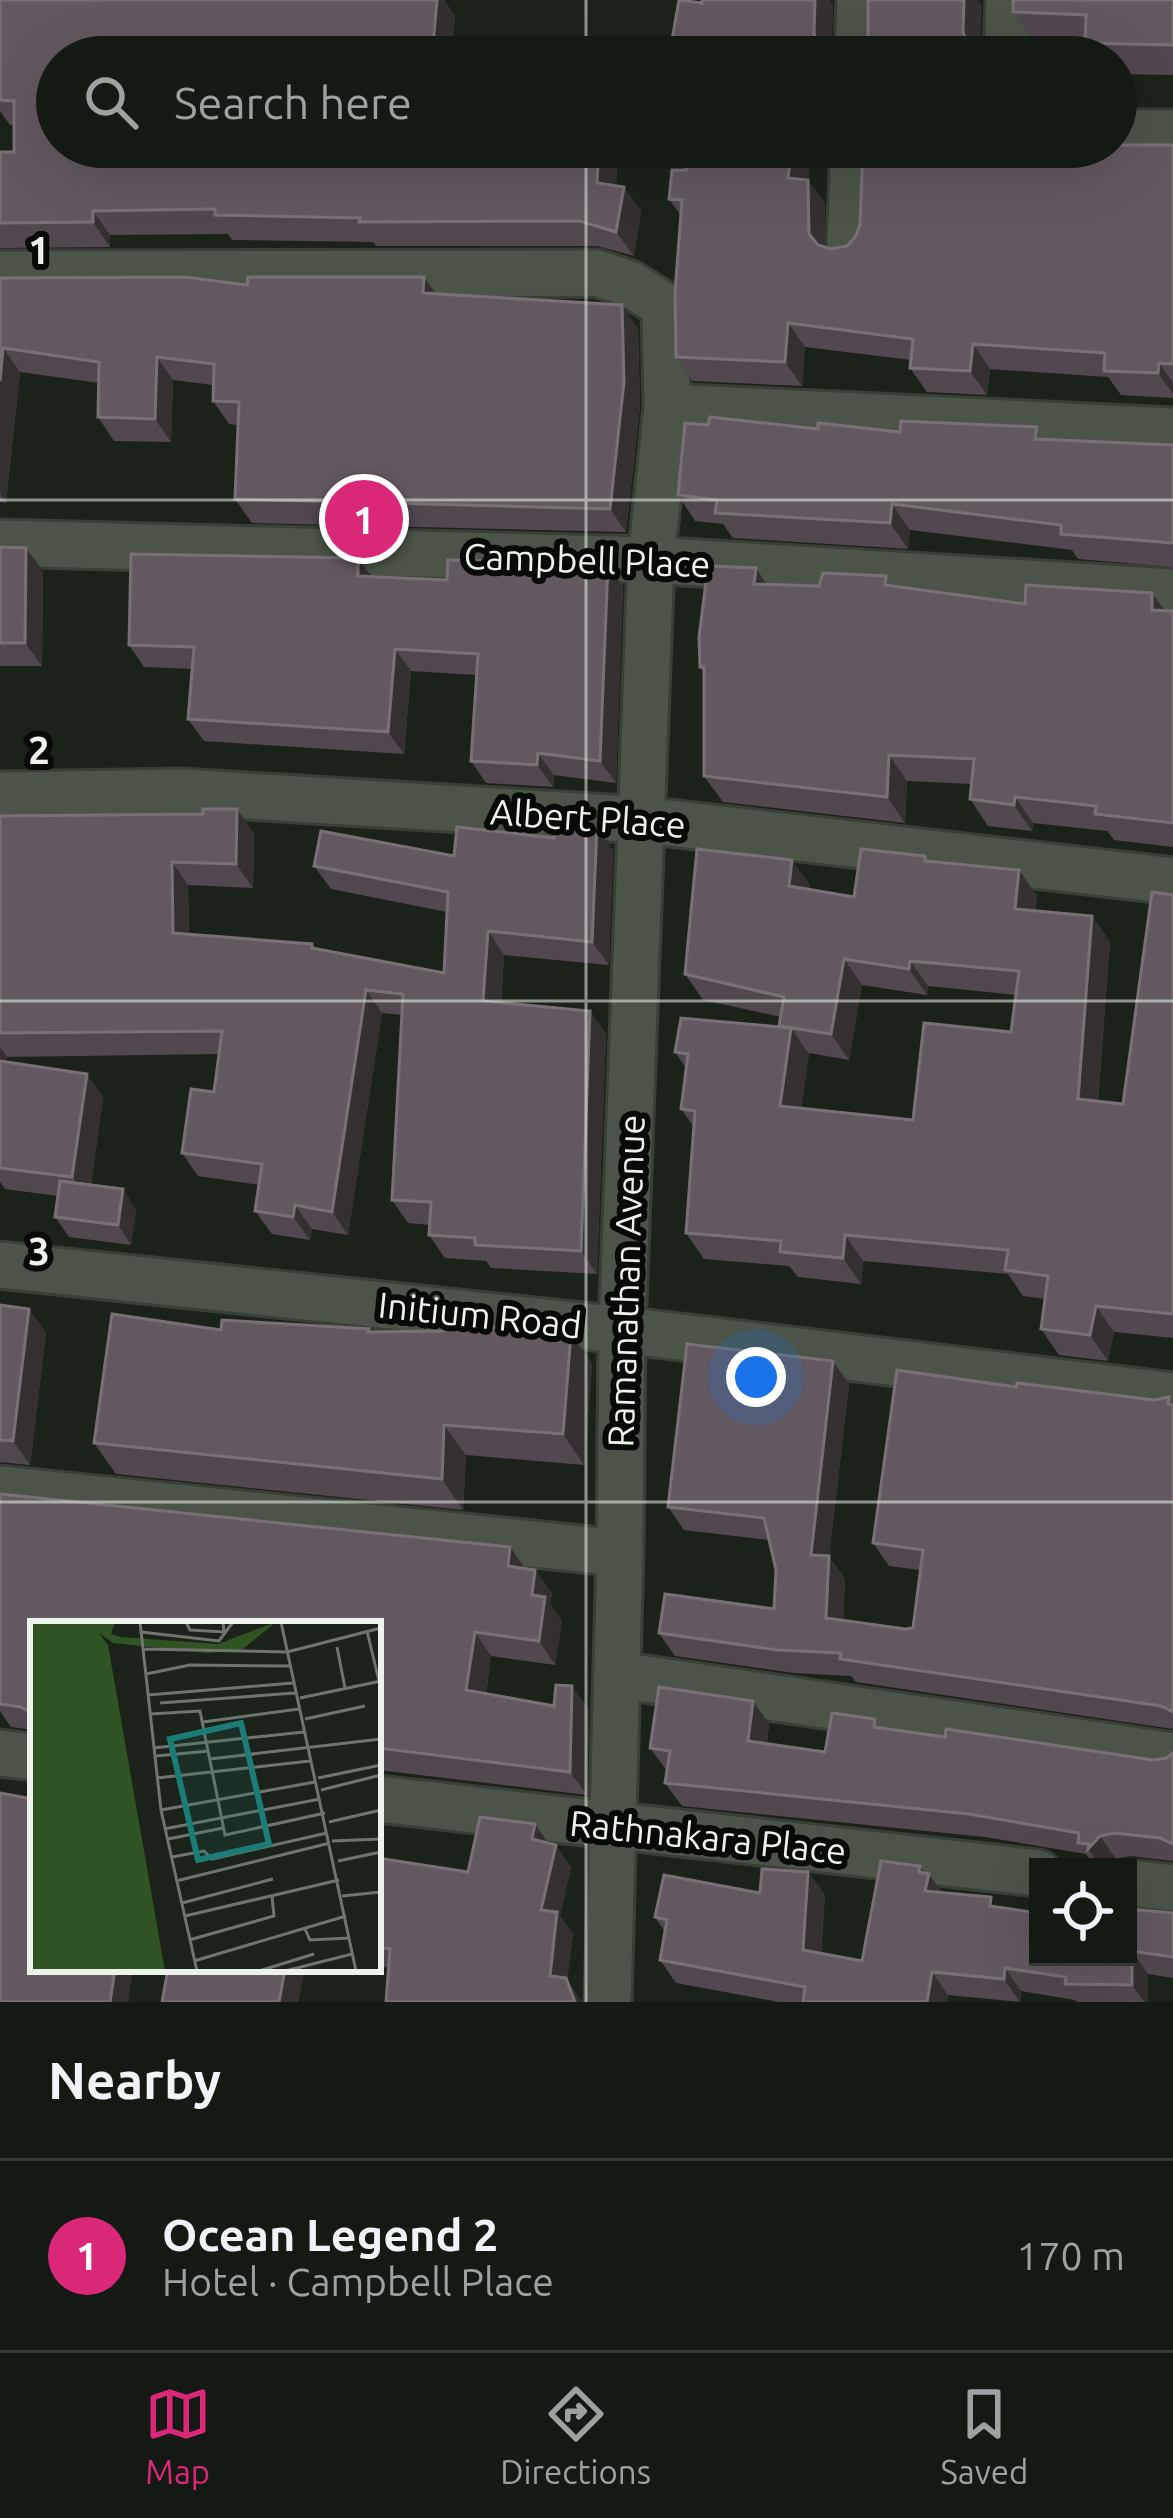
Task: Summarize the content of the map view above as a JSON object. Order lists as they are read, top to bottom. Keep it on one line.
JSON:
{"streets":{"street":["Campbell Place","Albert Place","Ramanathan Avenue","Initium Road","Rathnakara Place"]},"crossings":[["Campbell Place","Ramanathan Avenue"],["Albert Place","Ramanathan Avenue"],["Ramanathan Avenue","Initium Road"],["Ramanathan Avenue","Rathnakara Place"]],"page":{"search":"Search here","pins":"1","heading":"Nearby","list":[{"mark":"1","name":"Ocean Legend 2","note":"Hotel · Campbell Place","value":"170 m"}],"nav":["Map","Directions","Saved"]},"grid":{"rows":["1","2","3"]}}
